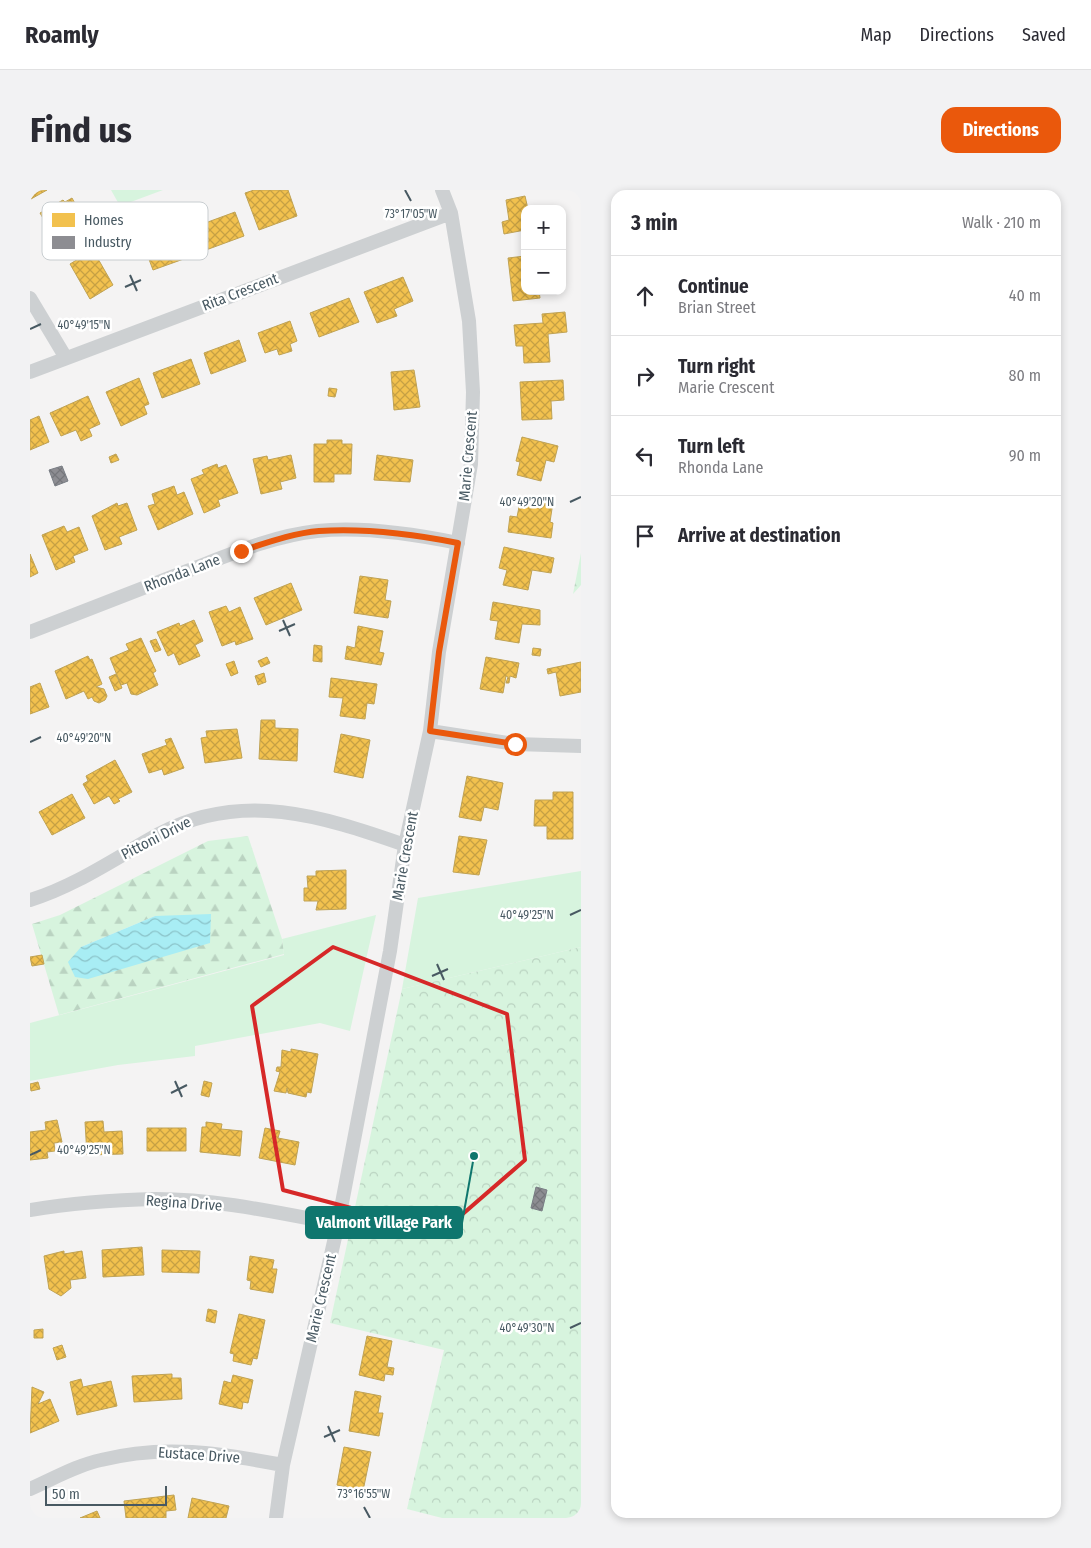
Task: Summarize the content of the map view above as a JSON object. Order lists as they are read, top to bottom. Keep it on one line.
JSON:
{"streets":{"street":["Rita Crescent","Marie Crescent","Rhonda Lane","Pittoni Drive","Regina Drive","Eustace Drive"]},"crossings":[["Rita Crescent","Marie Crescent"],["Marie Crescent","Rhonda Lane"],["Marie Crescent","Pittoni Drive"],["Marie Crescent","Regina Drive"],["Marie Crescent","Eustace Drive"]],"places":["Valmont Village Park"],"legend":["Homes","Industry"],"scale_bar":"50 m","page":{"header":"Roamly","nav":["Map","Directions","Saved"],"buttons":"Directions","title":"Find us","heading":["3 min","Walk · 210 m"],"map_buttons":["+","−"],"list":[["Continue","Brian Street","40 m"],["Turn right","Marie Crescent","80 m"],["Turn left","Rhonda Lane","90 m"],"Arrive at destination"],"scale":"50 m"},"coordinates":["73°17'05\"W","40°49'15\"N","40°49'20\"N","40°49'25\"N","40°49'30\"N","73°16'55\"W"]}
